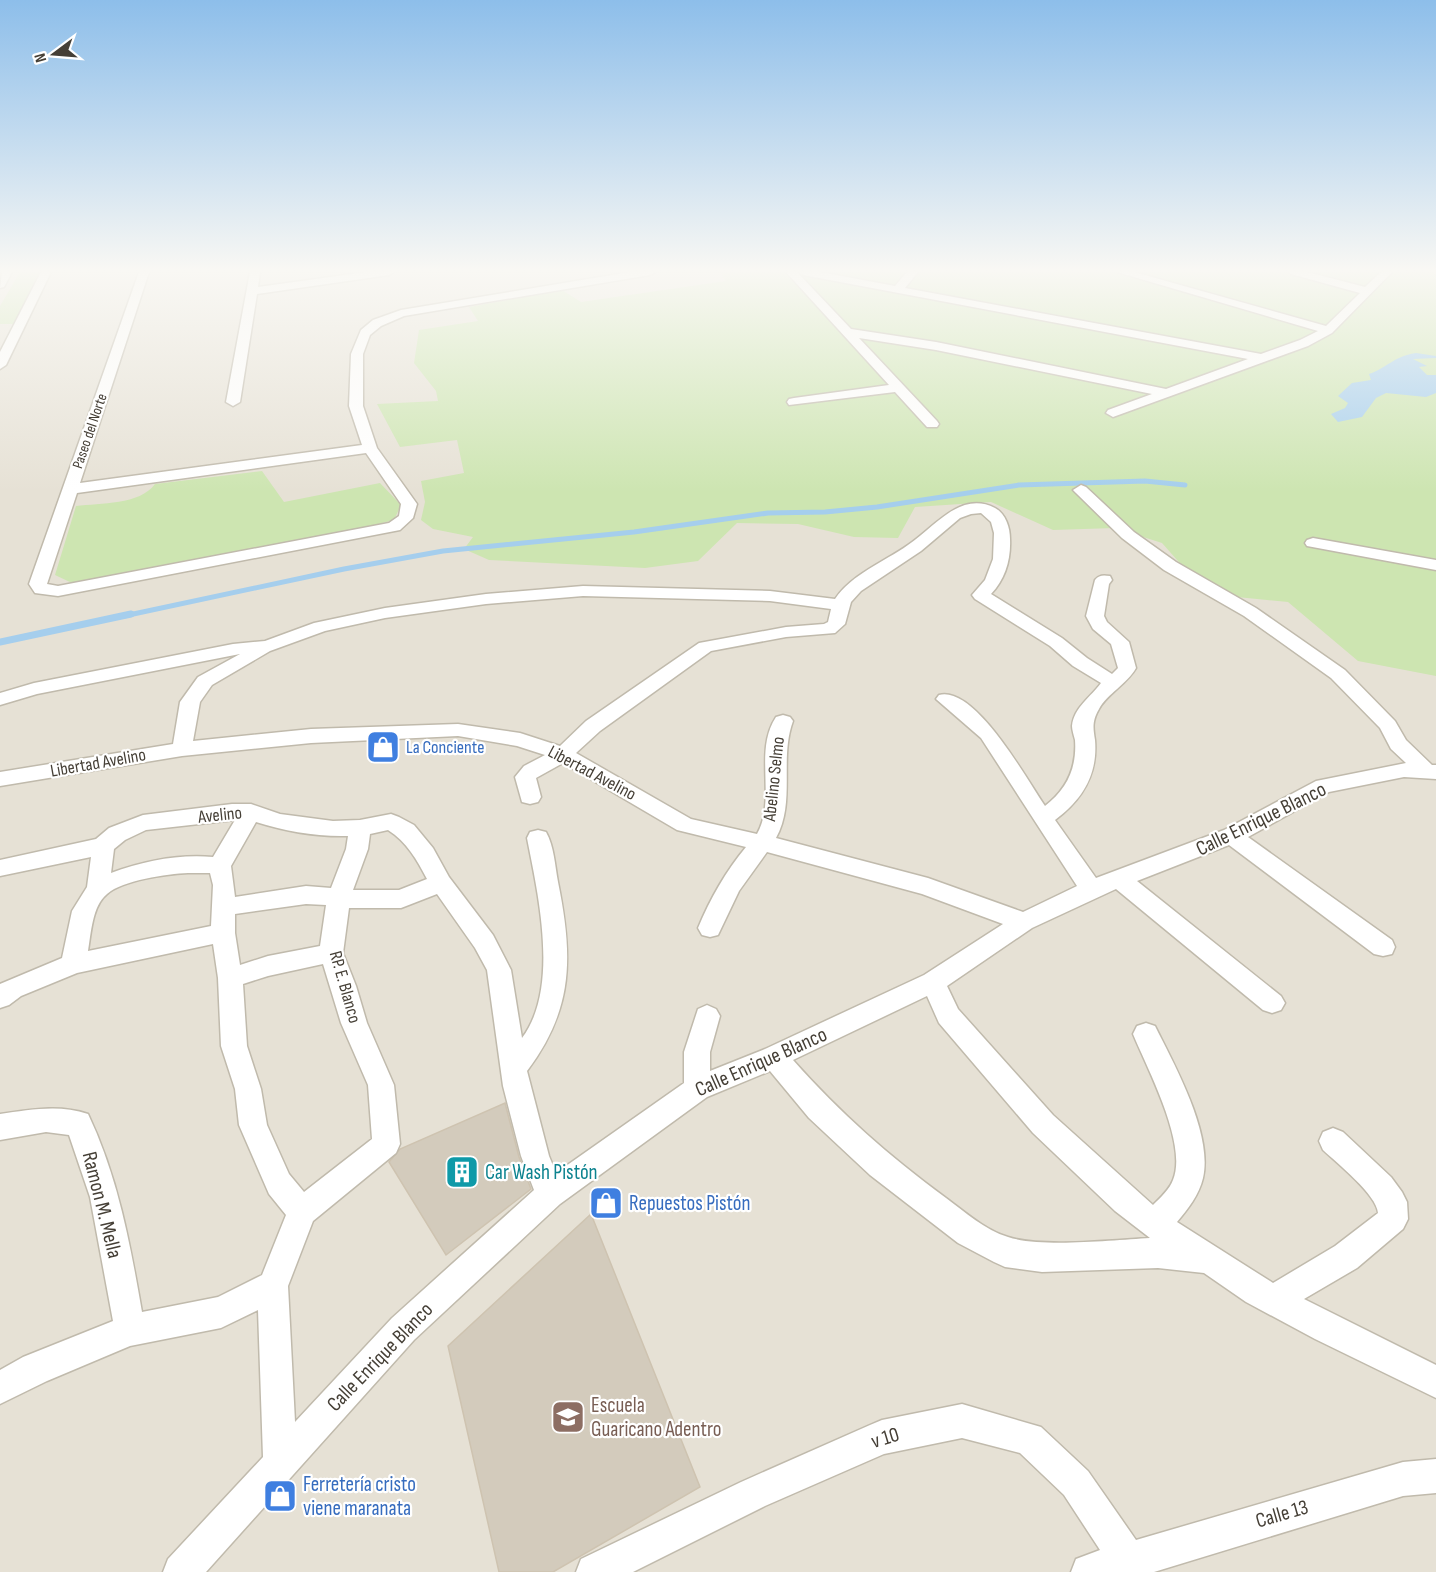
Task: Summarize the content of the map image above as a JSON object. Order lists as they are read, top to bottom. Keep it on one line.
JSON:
{"streets":{"street":["Paseo del Norte","Libertad Avelino","Abelino Selmo","Avelino","Calle Enrique Blanco","RP. E. Blanco","Ramon M. Mella","v 10","Calle 13"]},"crossings":[["Libertad Avelino","Abelino Selmo"],["Libertad Avelino","Calle Enrique Blanco"],["Avelino","Calle Enrique Blanco"],["Avelino","RP. E. Blanco"],["v 10","Calle 13"]],"places":{"shop":["La Conciente","Repuestos Pistón","Ferretería cristo viene maranata"],"building":["Car Wash Pistón"],"school or university":["Escuela Guaricano Adentro"]},"north":"left"}
